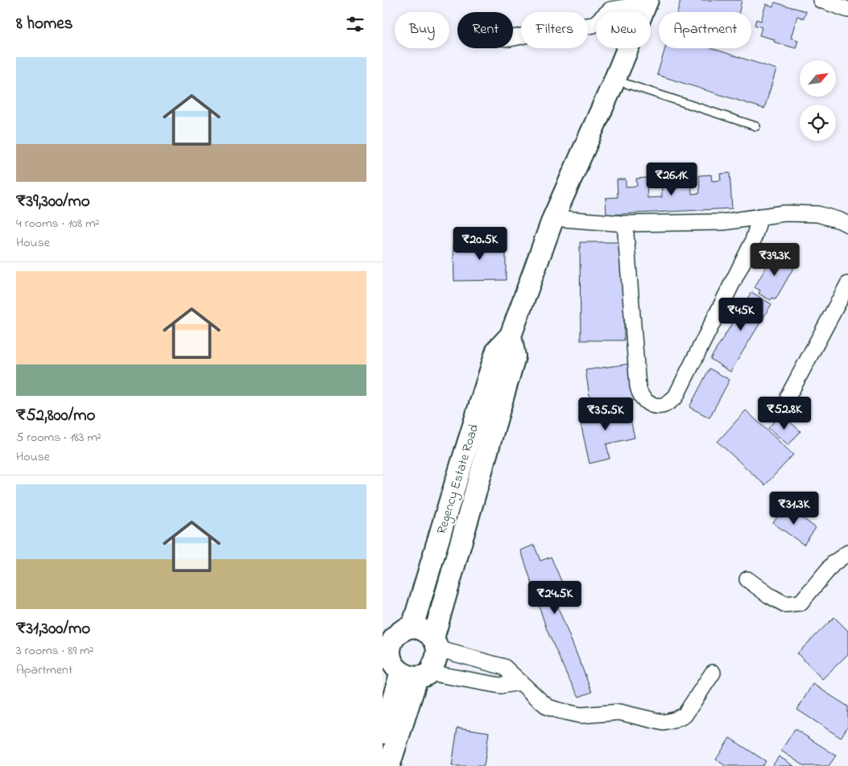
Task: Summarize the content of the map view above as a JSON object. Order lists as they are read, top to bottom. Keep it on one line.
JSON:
{"streets":{"street":["Regency Estate Road"]},"north":"top right","page":{"heading":"8 homes","chip":["Buy","Rent","Filters","New","Apartment"],"list":[{"name":"₹39,300/mo","note":"4 rooms · 108 m² · House"},{"name":"₹52,800/mo","note":"5 rooms · 183 m² · House"},{"name":"₹31,300/mo","note":"3 rooms · 89 m² · Apartment"}],"price":["₹26.1K","₹20.5K","₹39.3K","₹45K","₹52.8K","₹35.5K","₹31.3K","₹24.5K"]}}
